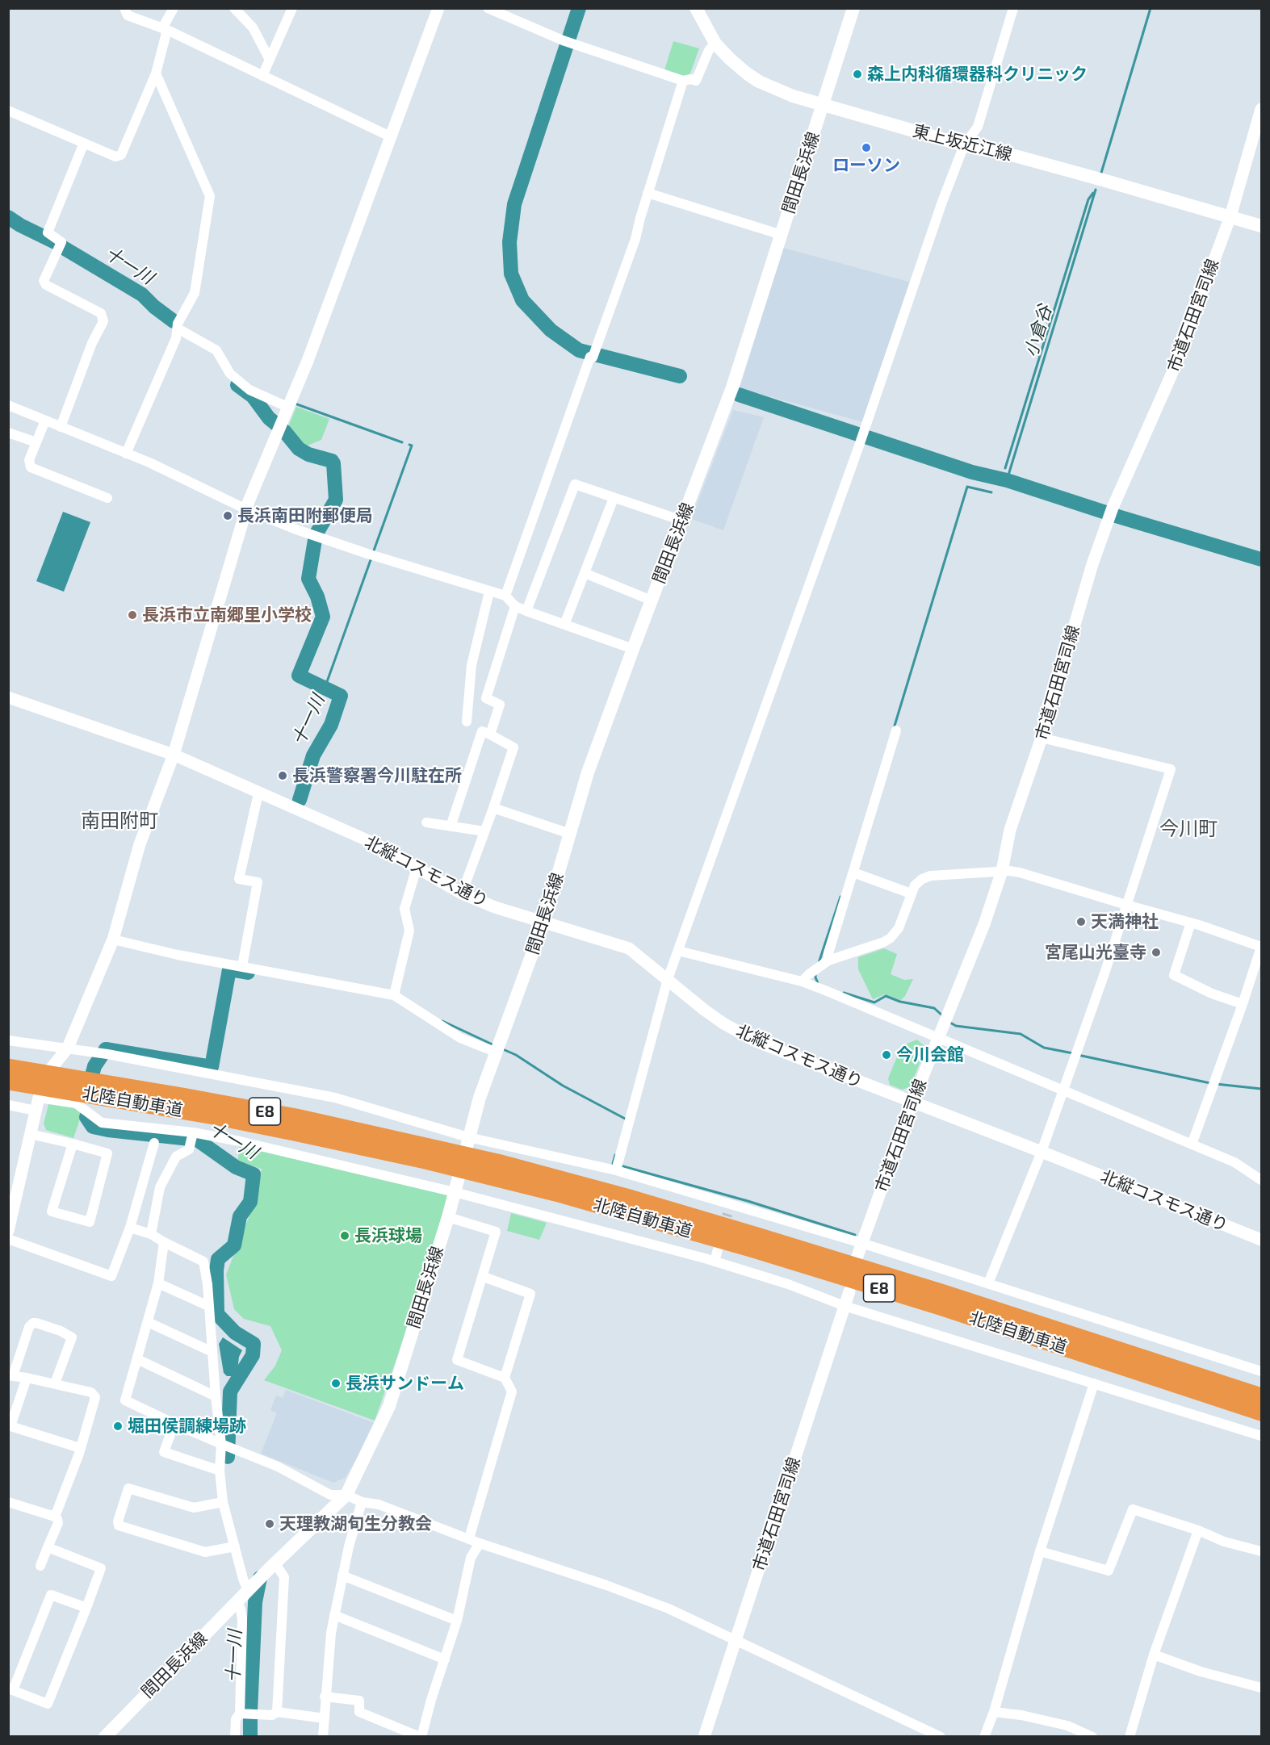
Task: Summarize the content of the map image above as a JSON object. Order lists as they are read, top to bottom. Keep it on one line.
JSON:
{"streets":{"highway":["北陸自動車道","E8"],"main road":["東上坂近江線","間田長浜線"],"street":["市道石田宮司線","北縦コスモス通り"]},"crossings":[["東上坂近江線","間田長浜線"],["東上坂近江線","市道石田宮司線"],["間田長浜線","北縦コスモス通り"],["市道石田宮司線","北縦コスモス通り"]],"districts":["南田附町","今川町"],"water":["十一川","小倉谷"],"places":["森上内科循環器科クリニック","ローソン","長浜南田附郵便局","長浜市立南郷里小学校","長浜警察署今川駐在所","天満神社","宮尾山光臺寺","今川会館","長浜球場","長浜サンドーム","堀田侯調練場跡","天理教湖旬生分教会"]}
